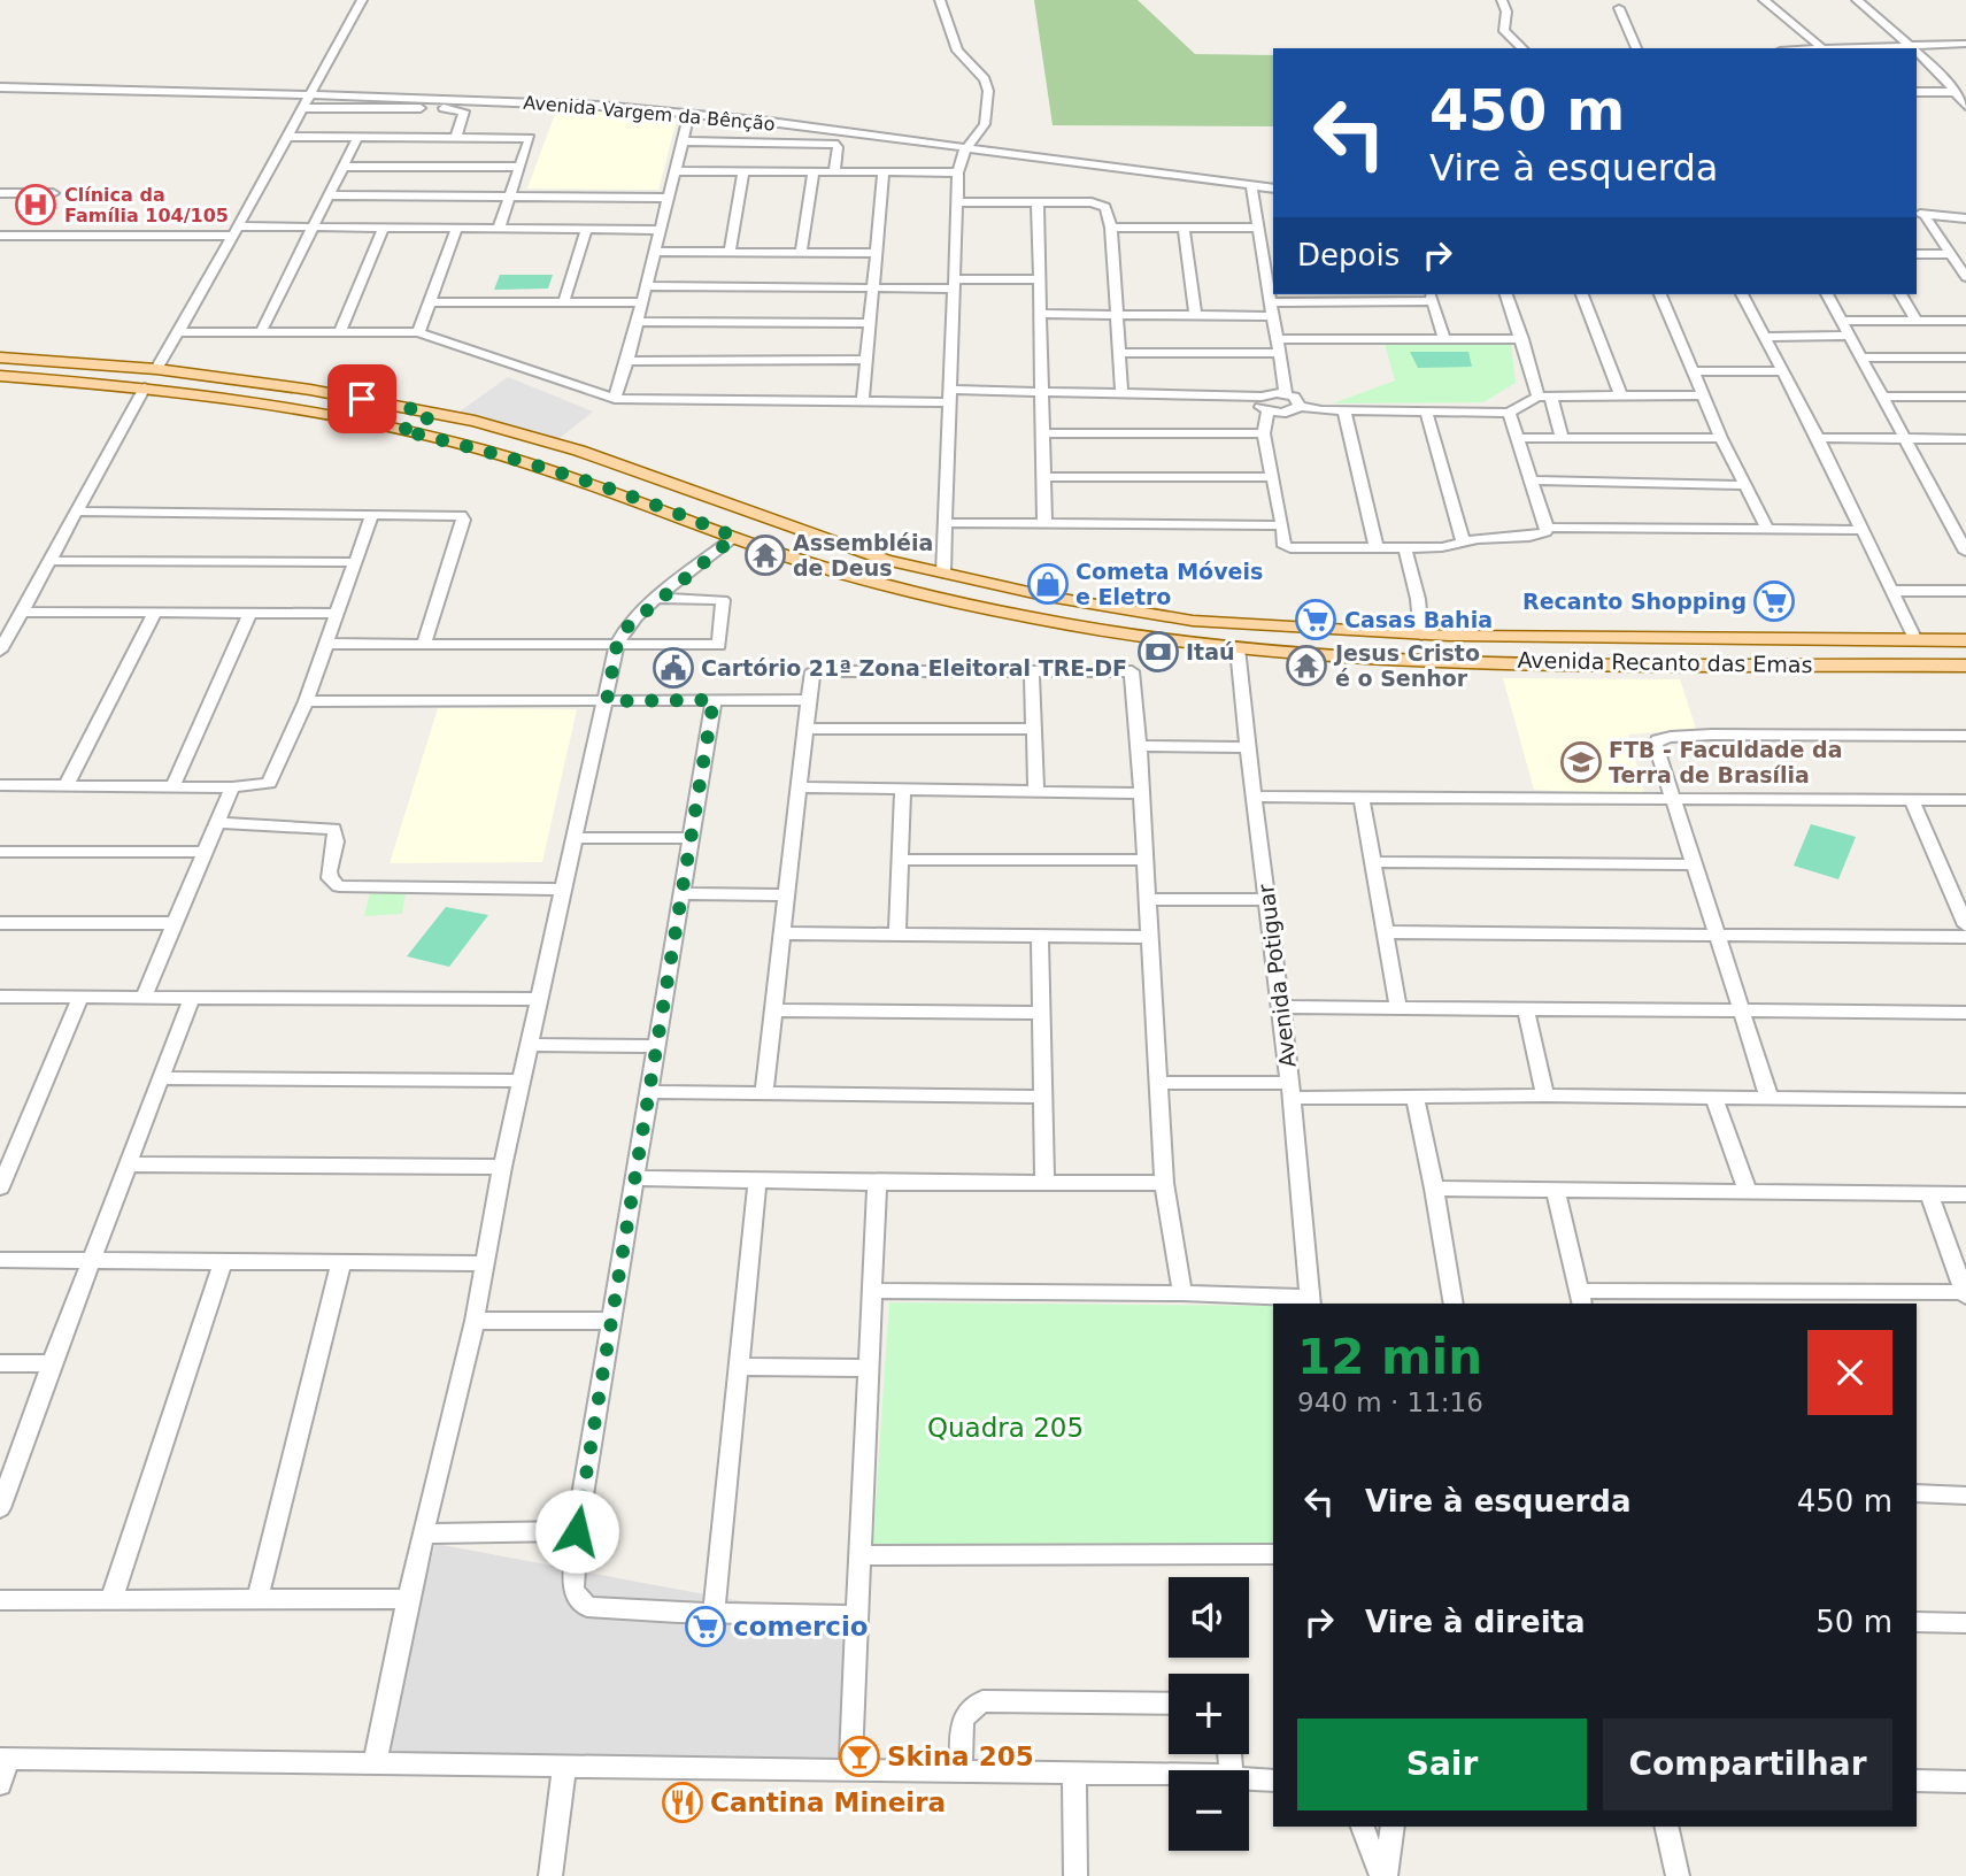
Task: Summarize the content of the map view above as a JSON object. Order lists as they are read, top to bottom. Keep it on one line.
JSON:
{"streets":{"main road":["Avenida Recanto das Emas"],"street":["Avenida Vargem da Bênção","Avenida Potiguar"]},"crossings":[["Avenida Recanto das Emas","Avenida Potiguar"]],"parks":["Quadra 205"],"places":{"hospital":["Clínica da Família 104/105"],"temple":["Assembléia de Deus","Jesus Cristo é o Senhor"],"shop":["Cometa Móveis e Eletro"],"supermarket":["Recanto Shopping","Casas Bahia","comercio"],"bank":["Itaú"],"public building":["Cartório 21ª Zona Eleitoral TRE-DF"],"school or university":["FTB - Faculdade da Terra de Brasília"],"bar":["Skina 205"],"restaurant":["Cantina Mineira"]},"page":{"turn":["450 m","Vire à esquerda"],"then":"Depois","heading":["12 min","940 m · 11:16"],"list":[{"name":"Vire à esquerda","value":"450 m"},{"name":"Vire à direita","value":"50 m"}],"map_buttons":["+","−"],"buttons":["Sair","Compartilhar"]}}
